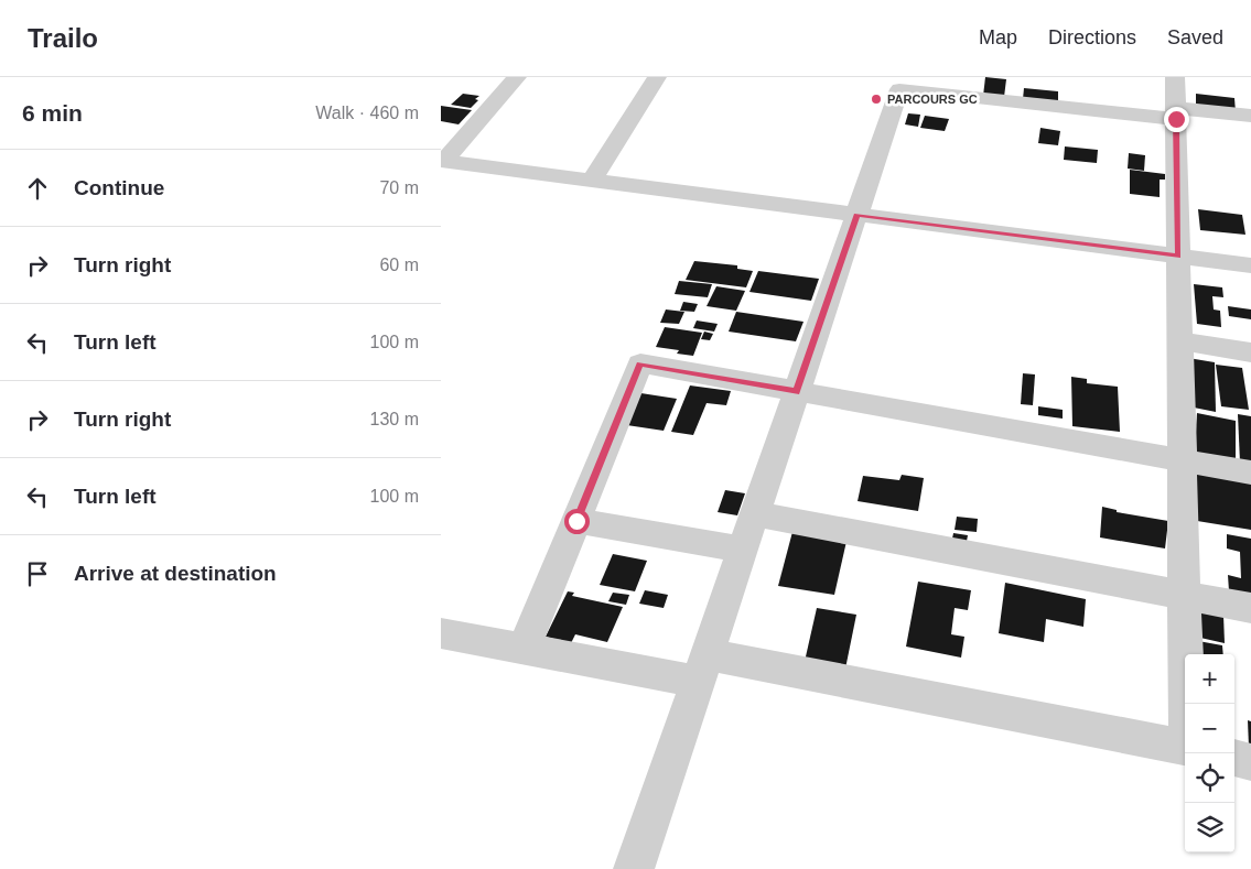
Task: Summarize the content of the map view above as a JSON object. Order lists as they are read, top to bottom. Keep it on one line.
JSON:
{"places":["PARCOURS GC"],"page":{"header":"Trailo","nav":["Map","Directions","Saved"],"heading":["6 min","Walk · 460 m"],"list":[["Continue","70 m"],["Turn right","60 m"],["Turn left","100 m"],["Turn right","130 m"],["Turn left","100 m"],"Arrive at destination"],"map_buttons":["+","−"]}}
